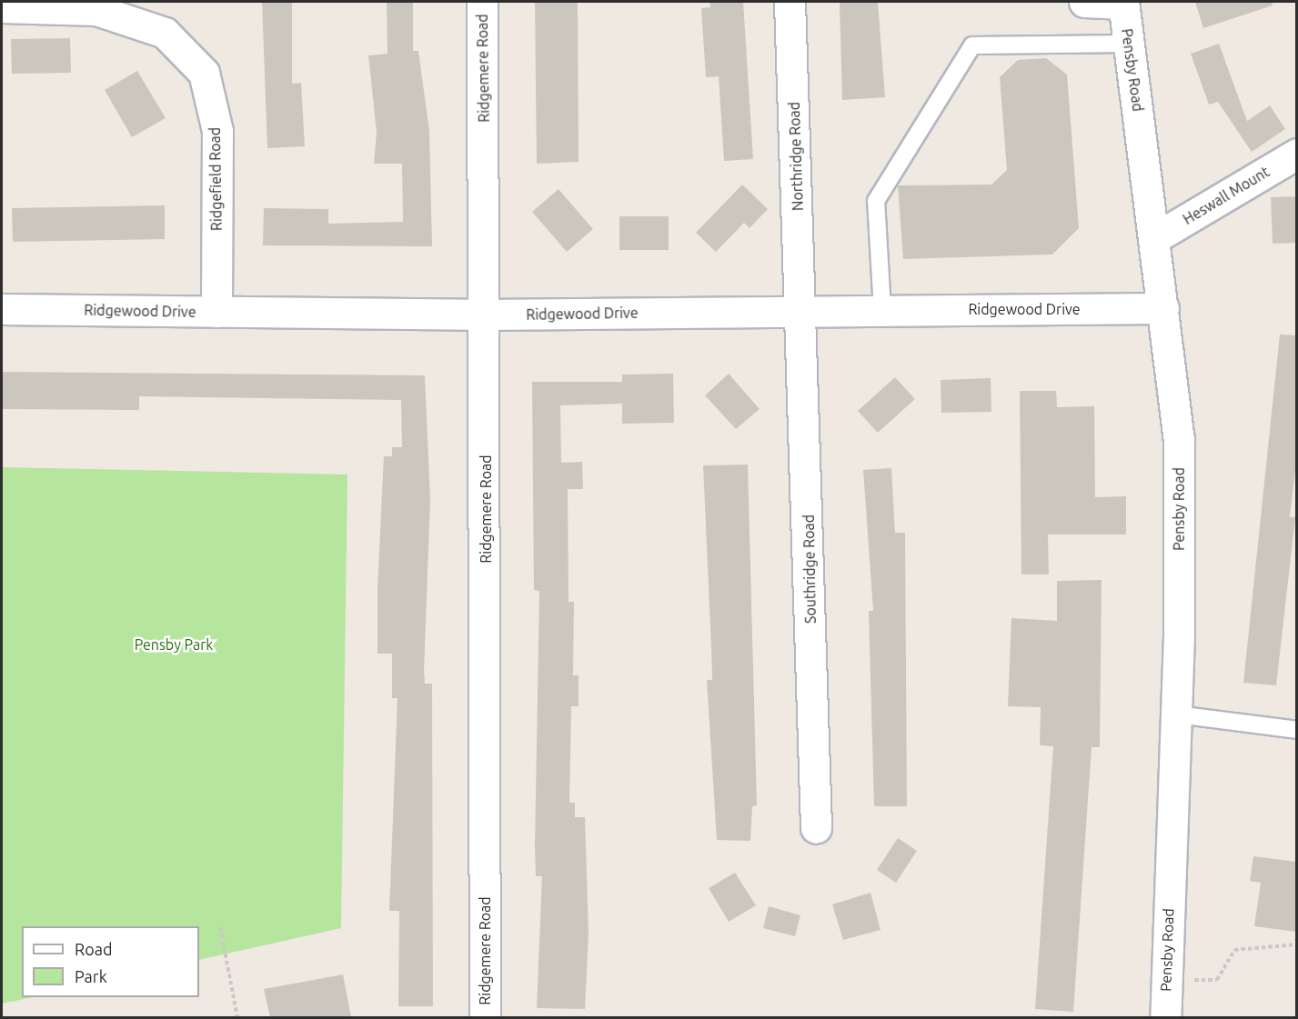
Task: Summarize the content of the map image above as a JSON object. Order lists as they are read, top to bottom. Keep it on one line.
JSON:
{"streets":{"street":["Ridgemere Road","Pensby Road","Northridge Road","Ridgefield Road","Heswall Mount","Ridgewood Drive","Southridge Road"]},"crossings":[["Ridgemere Road","Ridgewood Drive"],["Pensby Road","Heswall Mount"],["Pensby Road","Ridgewood Drive"],["Northridge Road","Ridgewood Drive"],["Northridge Road","Southridge Road"],["Ridgefield Road","Ridgewood Drive"],["Ridgewood Drive","Southridge Road"]],"parks":["Pensby Park"],"legend":["Road","Park"]}
